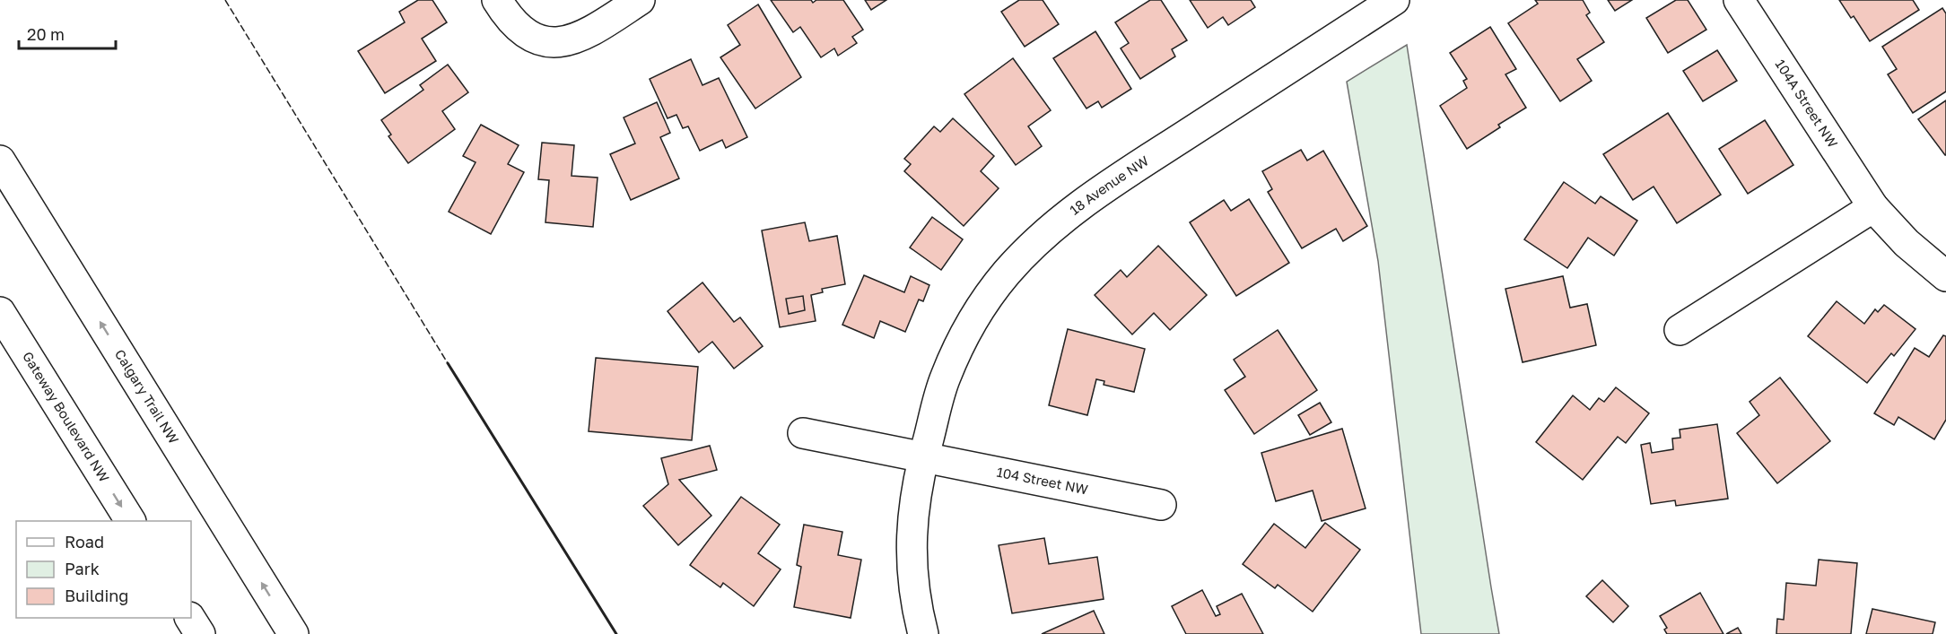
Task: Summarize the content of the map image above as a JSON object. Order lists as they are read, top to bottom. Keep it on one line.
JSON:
{"streets":{"main road":["104A Street NW","18 Avenue NW","Calgary Trail NW","Gateway Boulevard NW","104 Street NW"]},"crossings":[["18 Avenue NW","104 Street NW"]],"one_way":["Calgary Trail NW","Gateway Boulevard NW"],"legend":["Road","Park","Building"],"scale_bar":"20 m"}
